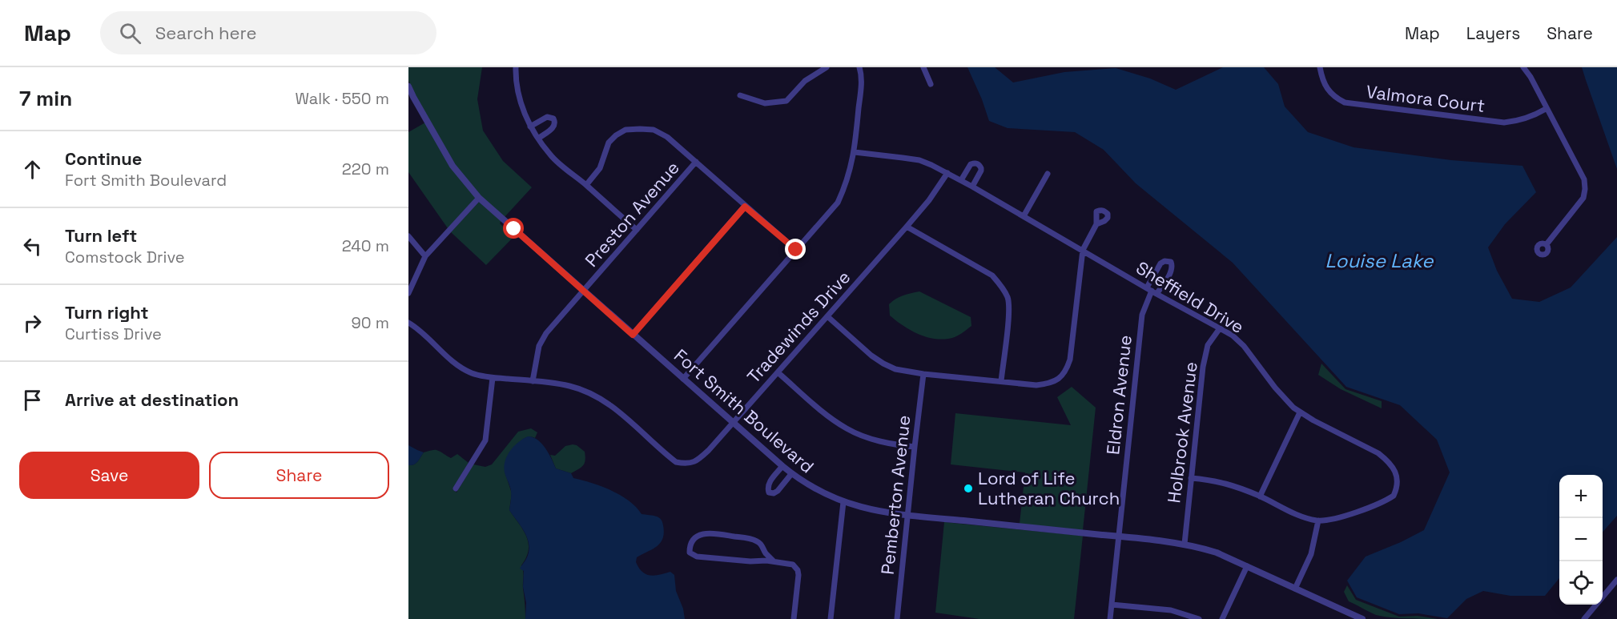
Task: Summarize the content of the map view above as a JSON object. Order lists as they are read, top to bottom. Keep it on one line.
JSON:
{"streets":{"street":["Valmora Court","Preston Avenue","Sheffield Drive","Tradewinds Drive","Eldron Avenue","Fort Smith Boulevard","Holbrook Avenue","Pemberton Avenue"]},"crossings":[["Preston Avenue","Tradewinds Drive"],["Preston Avenue","Fort Smith Boulevard"],["Sheffield Drive","Tradewinds Drive"],["Sheffield Drive","Eldron Avenue"],["Sheffield Drive","Holbrook Avenue"],["Tradewinds Drive","Fort Smith Boulevard"],["Eldron Avenue","Fort Smith Boulevard"],["Fort Smith Boulevard","Holbrook Avenue"],["Fort Smith Boulevard","Pemberton Avenue"]],"water":["Louise Lake"],"places":["Lord of Life Lutheran Church"],"page":{"header":"Map","search":"Search here","nav":["Map","Layers","Share"],"heading":["7 min","Walk · 550 m"],"list":[["Continue","Fort Smith Boulevard","220 m"],["Turn left","Comstock Drive","240 m"],["Turn right","Curtiss Drive","90 m"],"Arrive at destination"],"buttons":["Save","Share"],"map_buttons":["+","−"]}}
